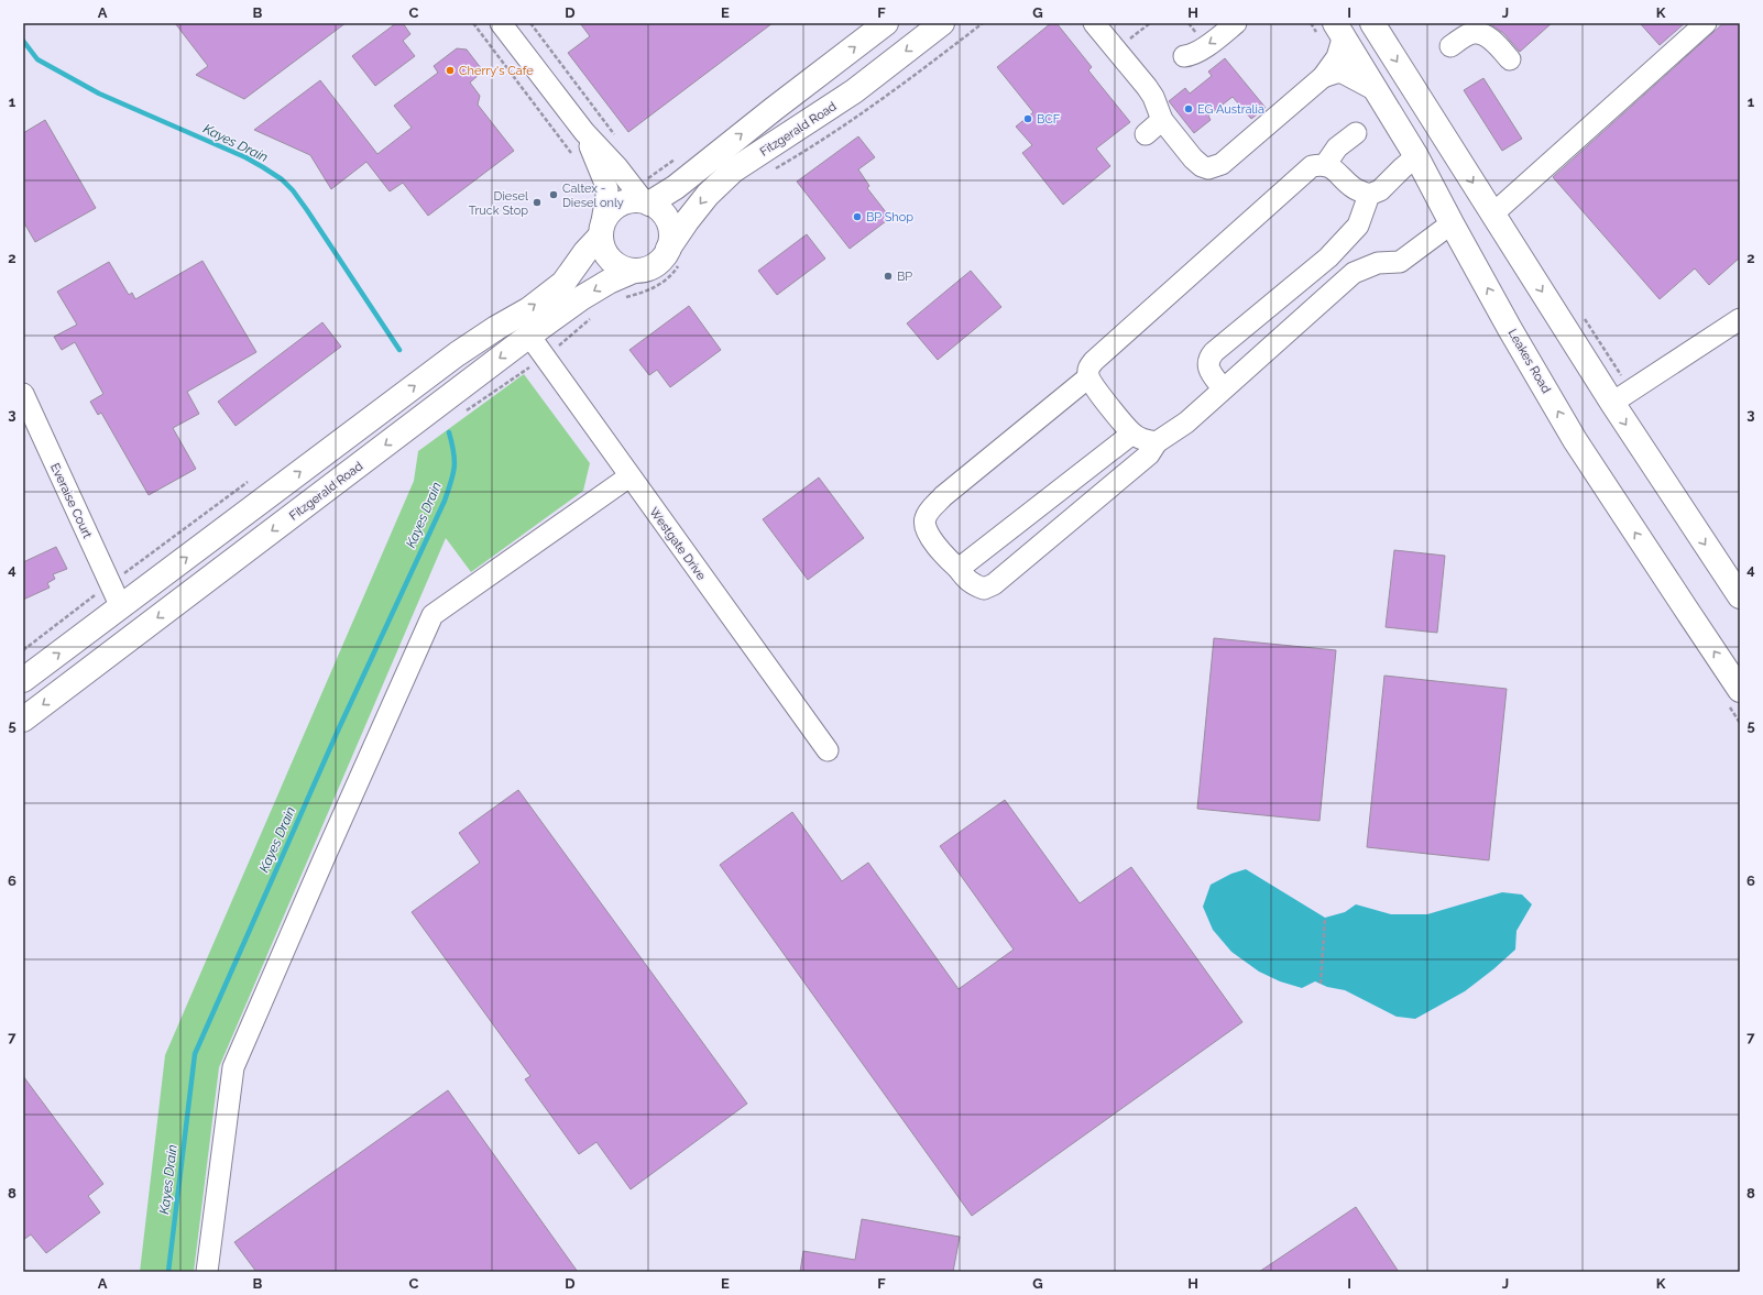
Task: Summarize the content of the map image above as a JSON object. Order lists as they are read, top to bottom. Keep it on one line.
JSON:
{"streets":{"main road":["Fitzgerald Road","Leakes Road"],"street":["Everaise Court","Westgate Drive"]},"crossings":[["Fitzgerald Road","Westgate Drive"]],"water":["Kayes Drain"],"places":["Cherry's Cafe","EG Australia","BCF","Caltex - Diesel only","Diesel Truck Stop","BP Shop","BP"],"grid":{"columns":["A","B","C","D","E","F","G","H","I","J","K"],"rows":["1","2","3","4","5","6","7","8"]}}
